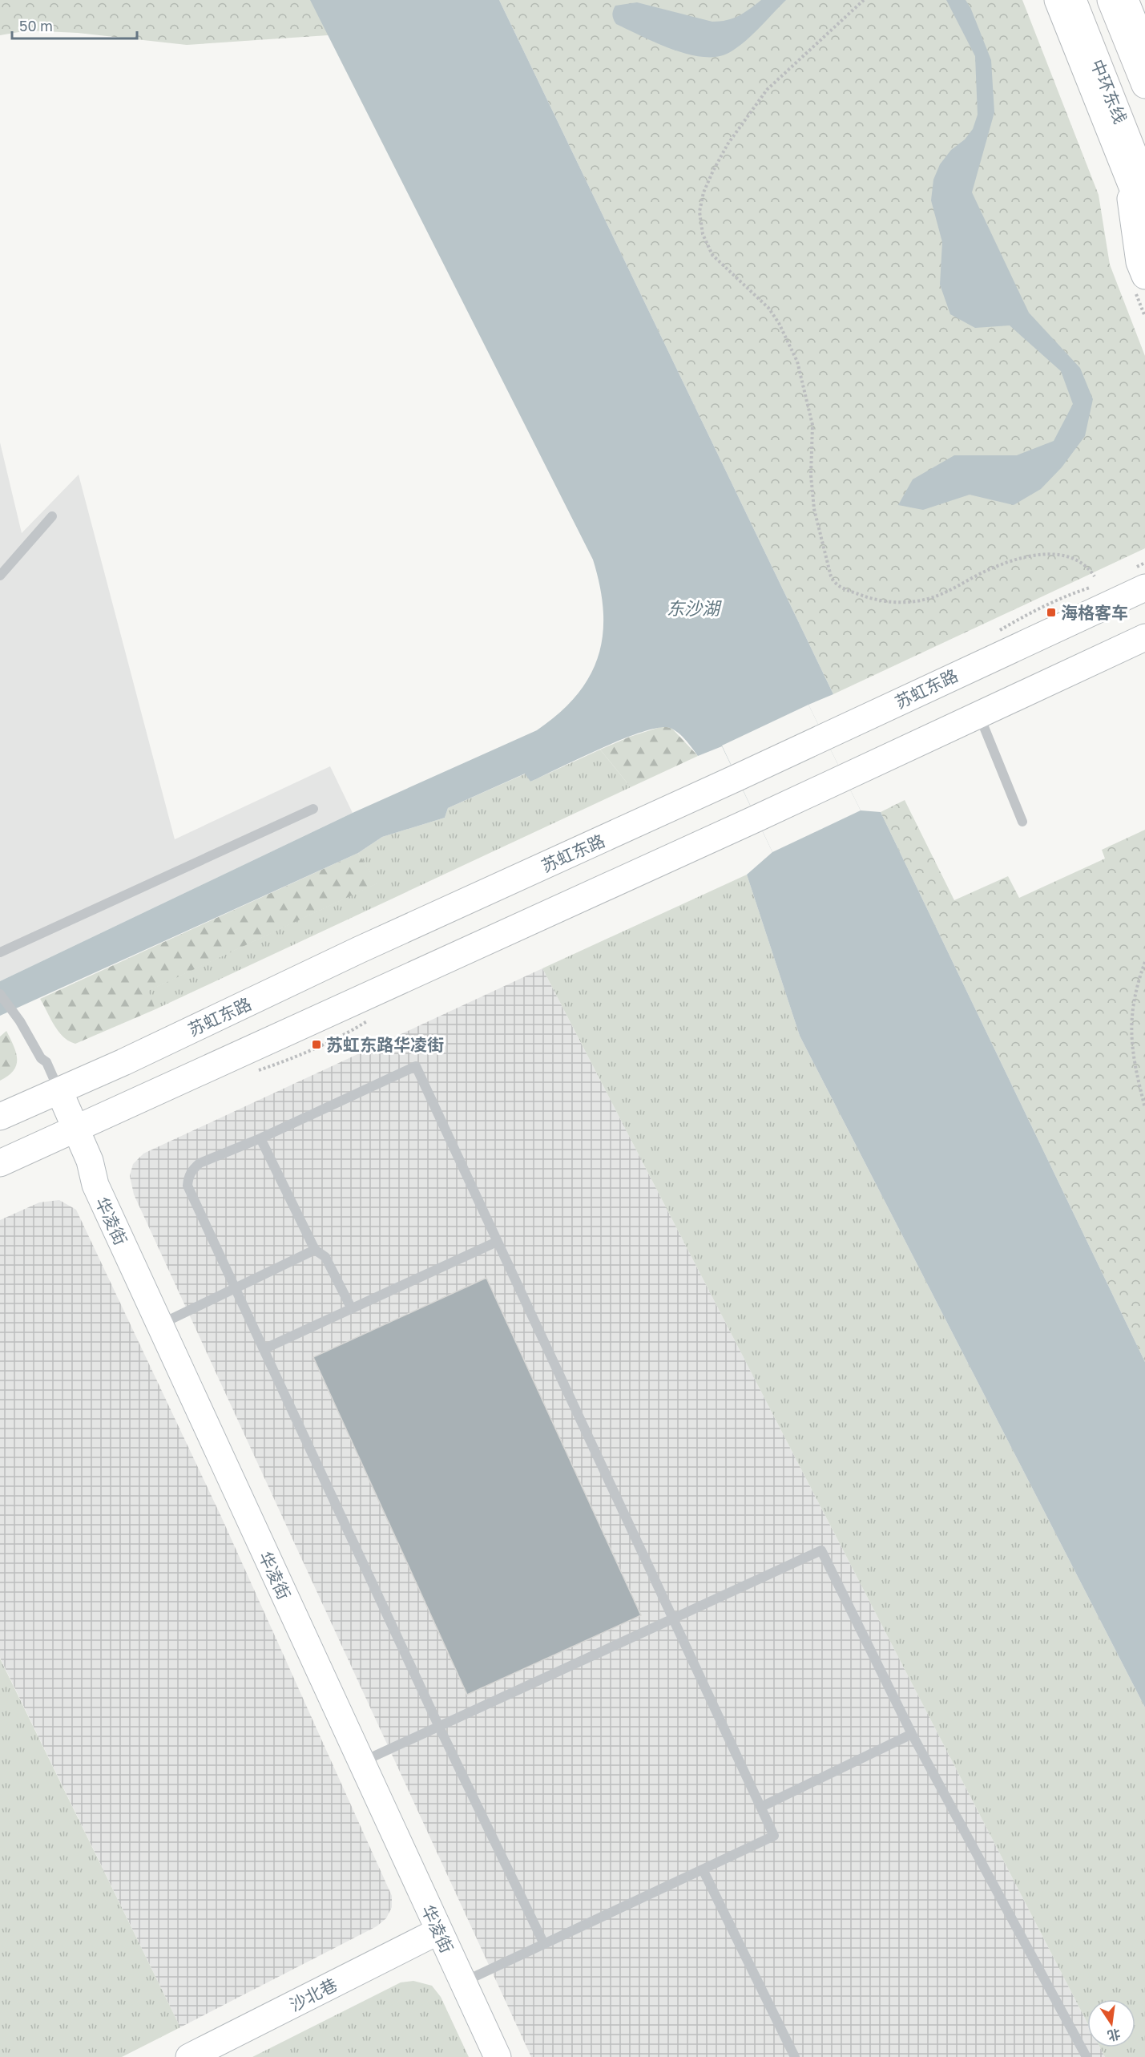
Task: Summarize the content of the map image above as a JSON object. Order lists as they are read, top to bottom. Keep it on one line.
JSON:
{"streets":{"main road":["中环东线","苏虹东路","华凌街","沙北巷"]},"crossings":[["苏虹东路","华凌街"],["华凌街","沙北巷"]],"water":["东沙湖"],"places":{"transit":["海格客车","苏虹东路华凌街"]},"scale_bar":"50 m","north":"bottom"}
